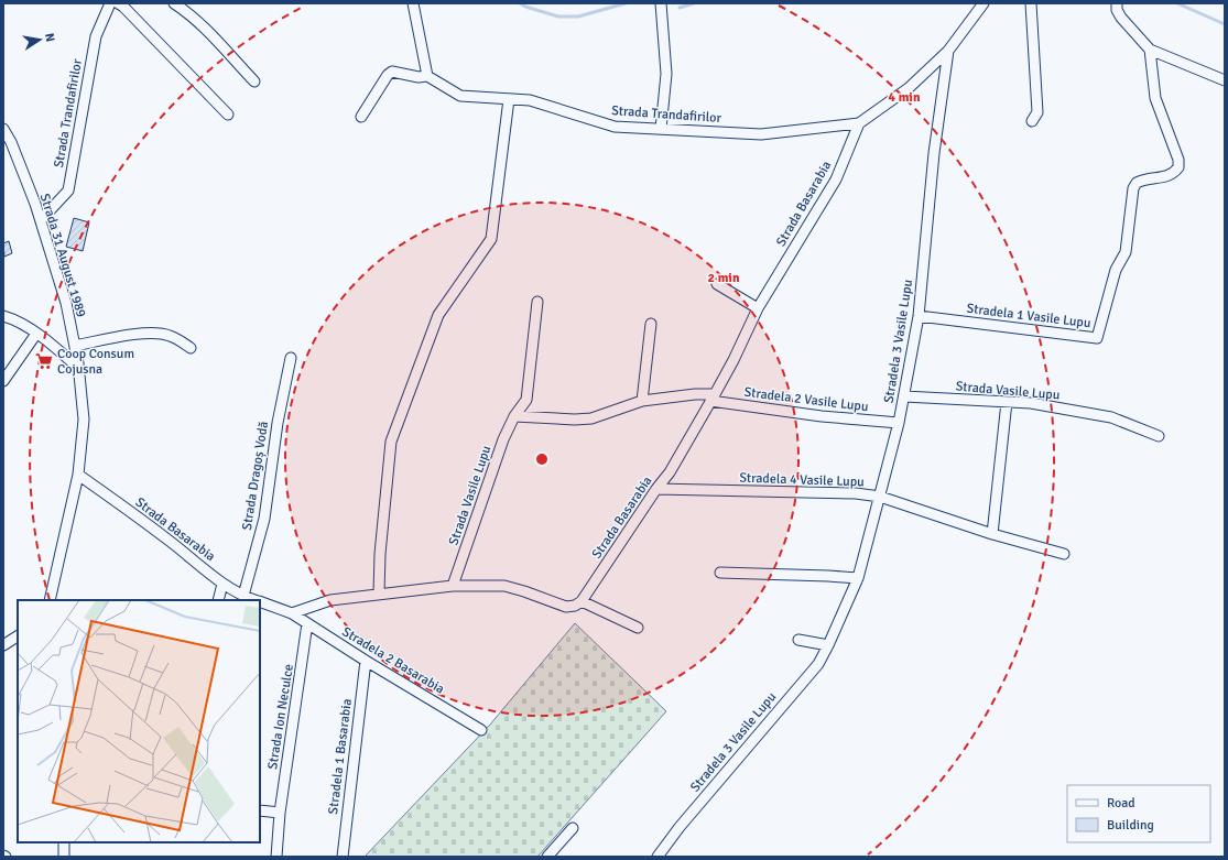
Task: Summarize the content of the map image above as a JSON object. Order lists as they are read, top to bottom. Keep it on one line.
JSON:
{"streets":{"street":["Strada Trandafirilor","Strada Basarabia","Strada 31 August 1989","Stradela 1 Vasile Lupu","Stradela 3 Vasile Lupu","Strada Vasile Lupu","Stradela 2 Vasile Lupu","Strada Dragoș Vodă","Stradela 4 Vasile Lupu","Stradela 2 Basarabia","Strada Ion Neculce","Stradela 1 Basarabia"]},"crossings":[["Strada Trandafirilor","Strada Basarabia"],["Strada Trandafirilor","Strada 31 August 1989"],["Strada Basarabia","Strada 31 August 1989"],["Strada Basarabia","Stradela 2 Vasile Lupu"],["Strada Basarabia","Strada Dragoș Vodă"],["Strada Basarabia","Stradela 4 Vasile Lupu"],["Strada Basarabia","Stradela 2 Basarabia"],["Stradela 1 Vasile Lupu","Stradela 3 Vasile Lupu"],["Stradela 3 Vasile Lupu","Strada Vasile Lupu"],["Stradela 3 Vasile Lupu","Stradela 2 Vasile Lupu"],["Stradela 3 Vasile Lupu","Stradela 4 Vasile Lupu"],["Stradela 2 Basarabia","Strada Ion Neculce"],["Stradela 2 Basarabia","Stradela 1 Basarabia"]],"places":{"supermarket":["Coop Consum Cojusna"]},"legend":["Road","Building"],"north":"right","rings":["4 min","2 min"]}
